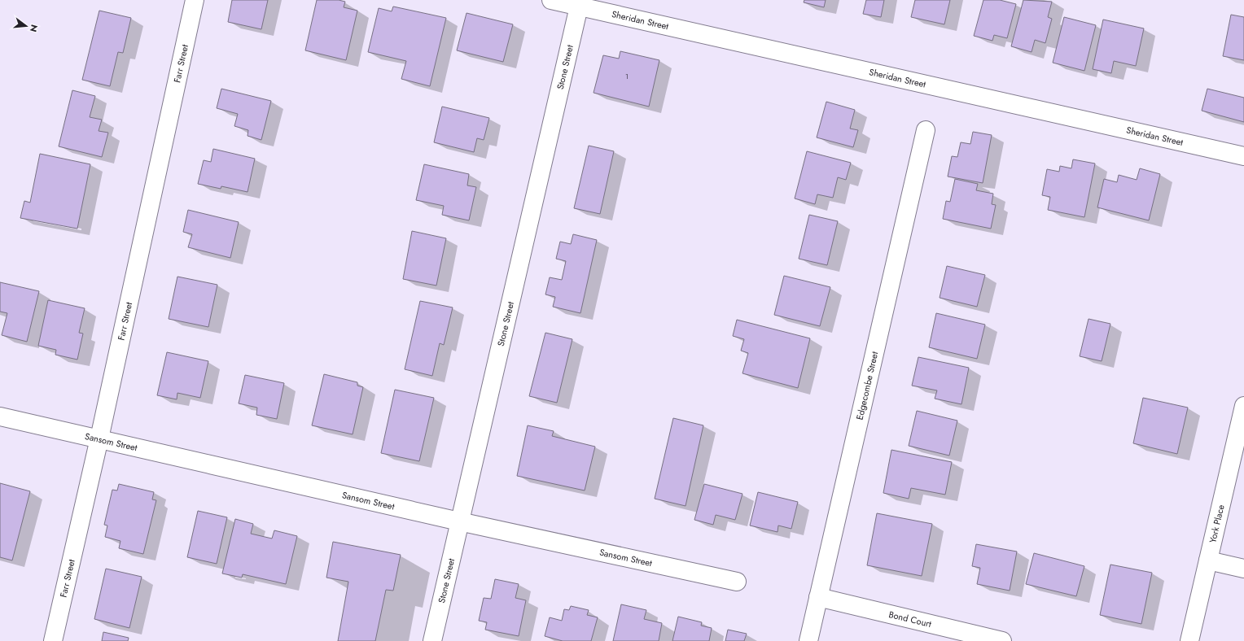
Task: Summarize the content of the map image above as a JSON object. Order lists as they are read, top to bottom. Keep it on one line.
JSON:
{"streets":{"street":["Sheridan Street","Farr Street","Stone Street","Edgecombe Street","Sansom Street","York Place","Bond Court"]},"crossings":[["Sheridan Street","Stone Street"],["Farr Street","Sansom Street"],["Stone Street","Sansom Street"],["Edgecombe Street","Bond Court"]],"house_numbers":["1"],"north":"right"}
